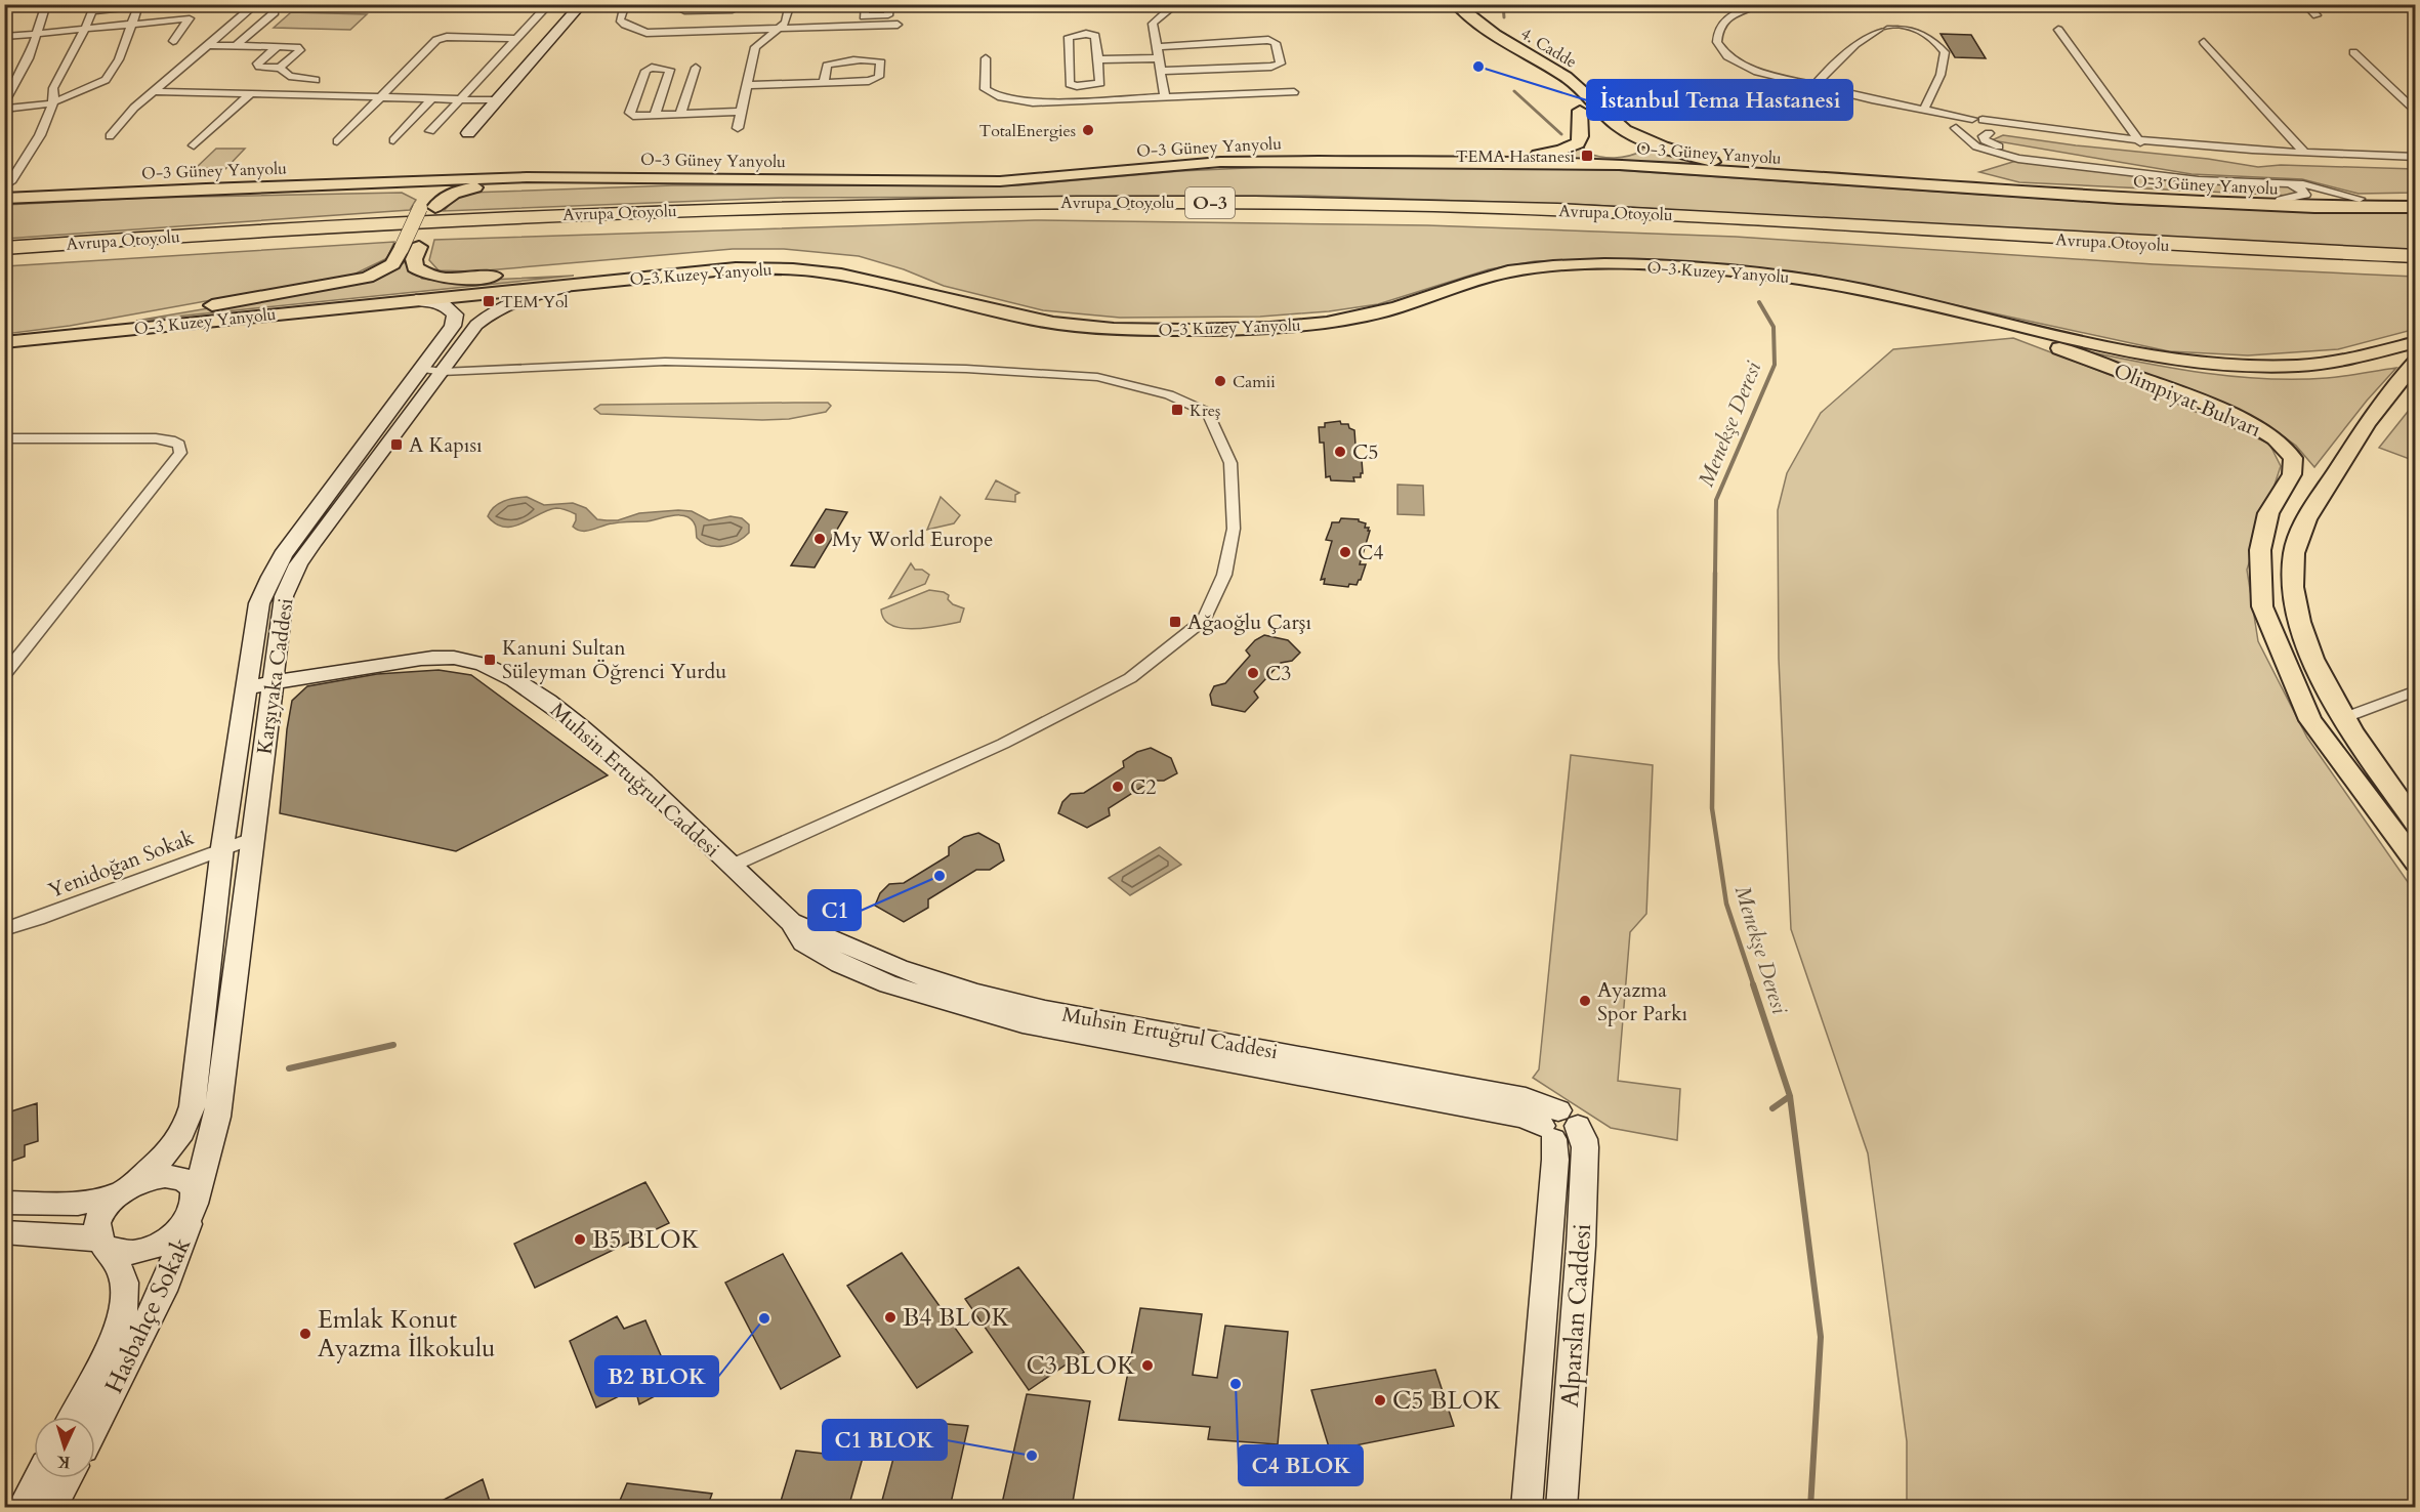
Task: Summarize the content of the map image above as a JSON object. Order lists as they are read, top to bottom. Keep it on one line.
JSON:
{"streets":{"highway":["Avrupa Otoyolu","O-3"],"main road":["4. Cadde","O-3 Güney Yanyolu","O-3 Kuzey Yanyolu","Olimpiyat Bulvarı","Karşıyaka Caddesi","Muhsin Ertuğrul Caddesi","Hasbahçe Sokak","Alparslan Caddesi"],"street":["Yenidoğan Sokak"]},"crossings":[["4. Cadde","O-3 Güney Yanyolu"],["O-3 Kuzey Yanyolu","Olimpiyat Bulvarı"],["O-3 Kuzey Yanyolu","Karşıyaka Caddesi"],["Karşıyaka Caddesi","Muhsin Ertuğrul Caddesi"],["Karşıyaka Caddesi","Yenidoğan Sokak"],["Karşıyaka Caddesi","Hasbahçe Sokak"],["Muhsin Ertuğrul Caddesi","Alparslan Caddesi"]],"water":["Menekşe Deresi"],"places":{"other":["İstanbul Tema Hastanesi","TotalEnergies","Camii","C5","My World Europe","C4","C3","C2","C1","Ayazma Spor Parkı","B5 BLOK","B4 BLOK","B2 BLOK","Emlak Konut Ayazma İlkokulu","C3 BLOK","C4 BLOK","C5 BLOK","C1 BLOK"],"transit":["TEMA Hastanesi","TEM Yol","Kreş","A Kapısı","Ağaoğlu Çarşı","Kanuni Sultan Süleyman Öğrenci Yurdu"]},"north":"bottom"}
